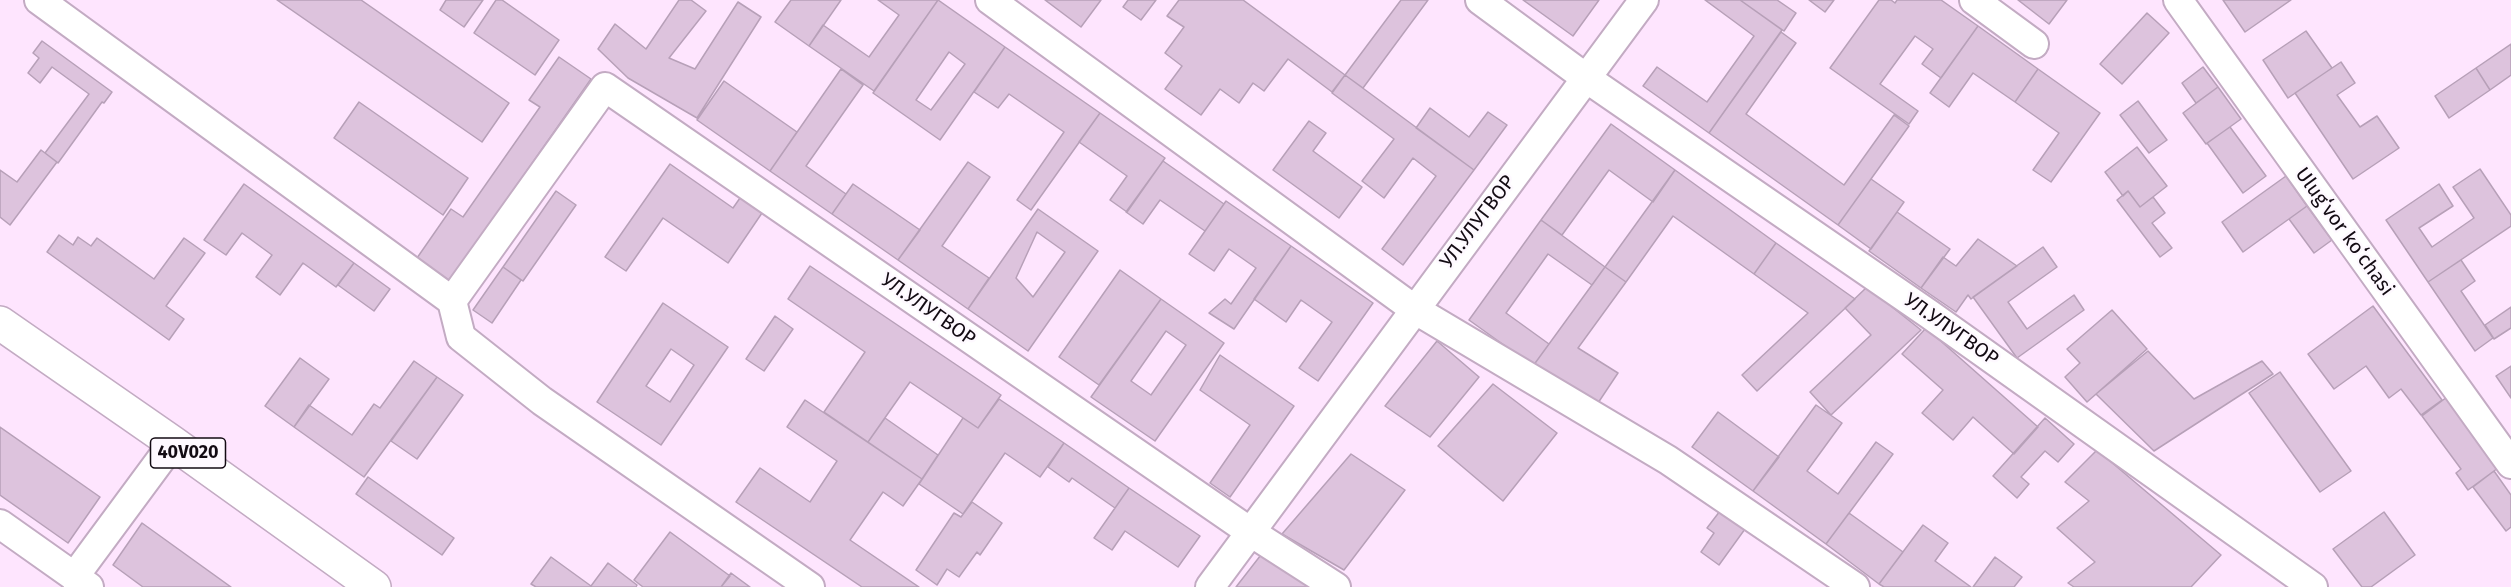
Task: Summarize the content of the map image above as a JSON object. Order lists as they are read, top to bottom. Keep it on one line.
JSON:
{"streets":{"main road":["40V020"],"street":["УЛ.УЛУГВОР","Ulugʻvor koʻchasi"]}}
